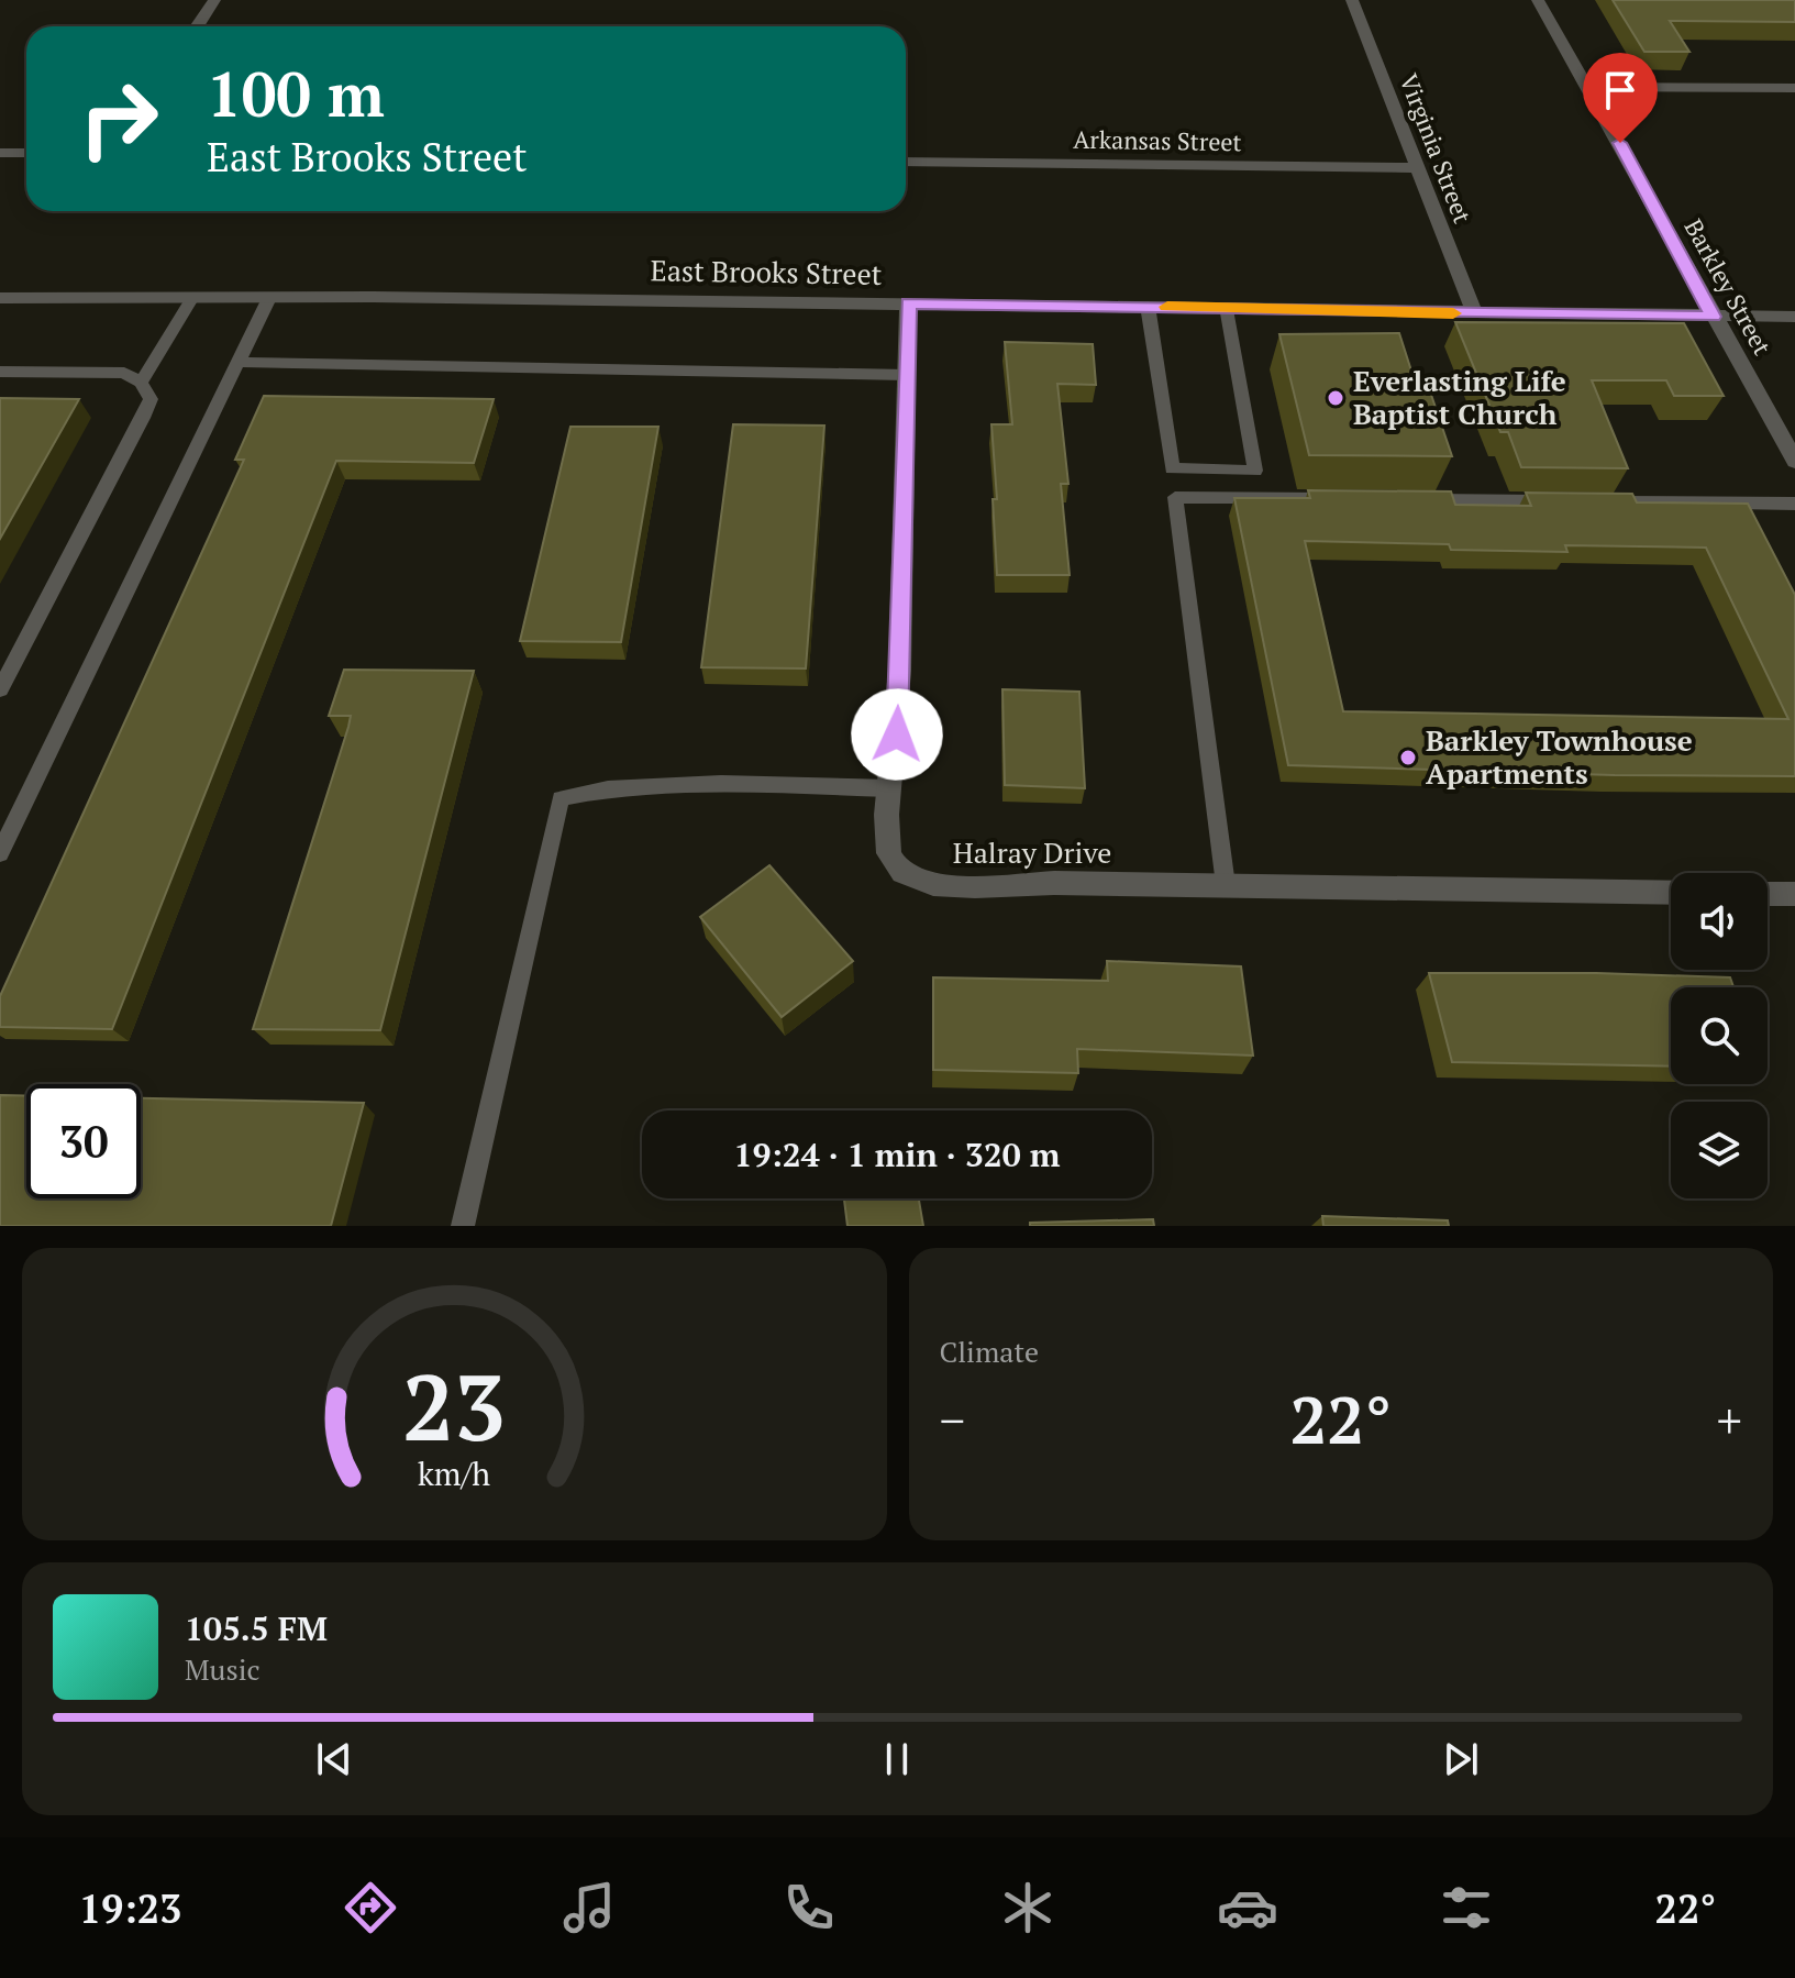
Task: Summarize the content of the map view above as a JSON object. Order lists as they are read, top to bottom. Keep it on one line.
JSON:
{"streets":{"street":["Arkansas Street","Virginia Street","East Brooks Street","Barkley Street","Halray Drive"]},"crossings":[["Arkansas Street","Virginia Street"],["Virginia Street","East Brooks Street"],["East Brooks Street","Barkley Street"],["East Brooks Street","Halray Drive"]],"places":["Everlasting Life Baptist Church","Barkley Townhouse Apartments"],"page":{"turn":["100 m","East Brooks Street"],"limit":"30","trip":"19:24 · 1 min · 320 m","tile":"Climate","heat":["−","22°","+"],"song":["105.5 FM","Music"],"tabs":["19:23","22°"],"gauge":["23","km/h"]}}
